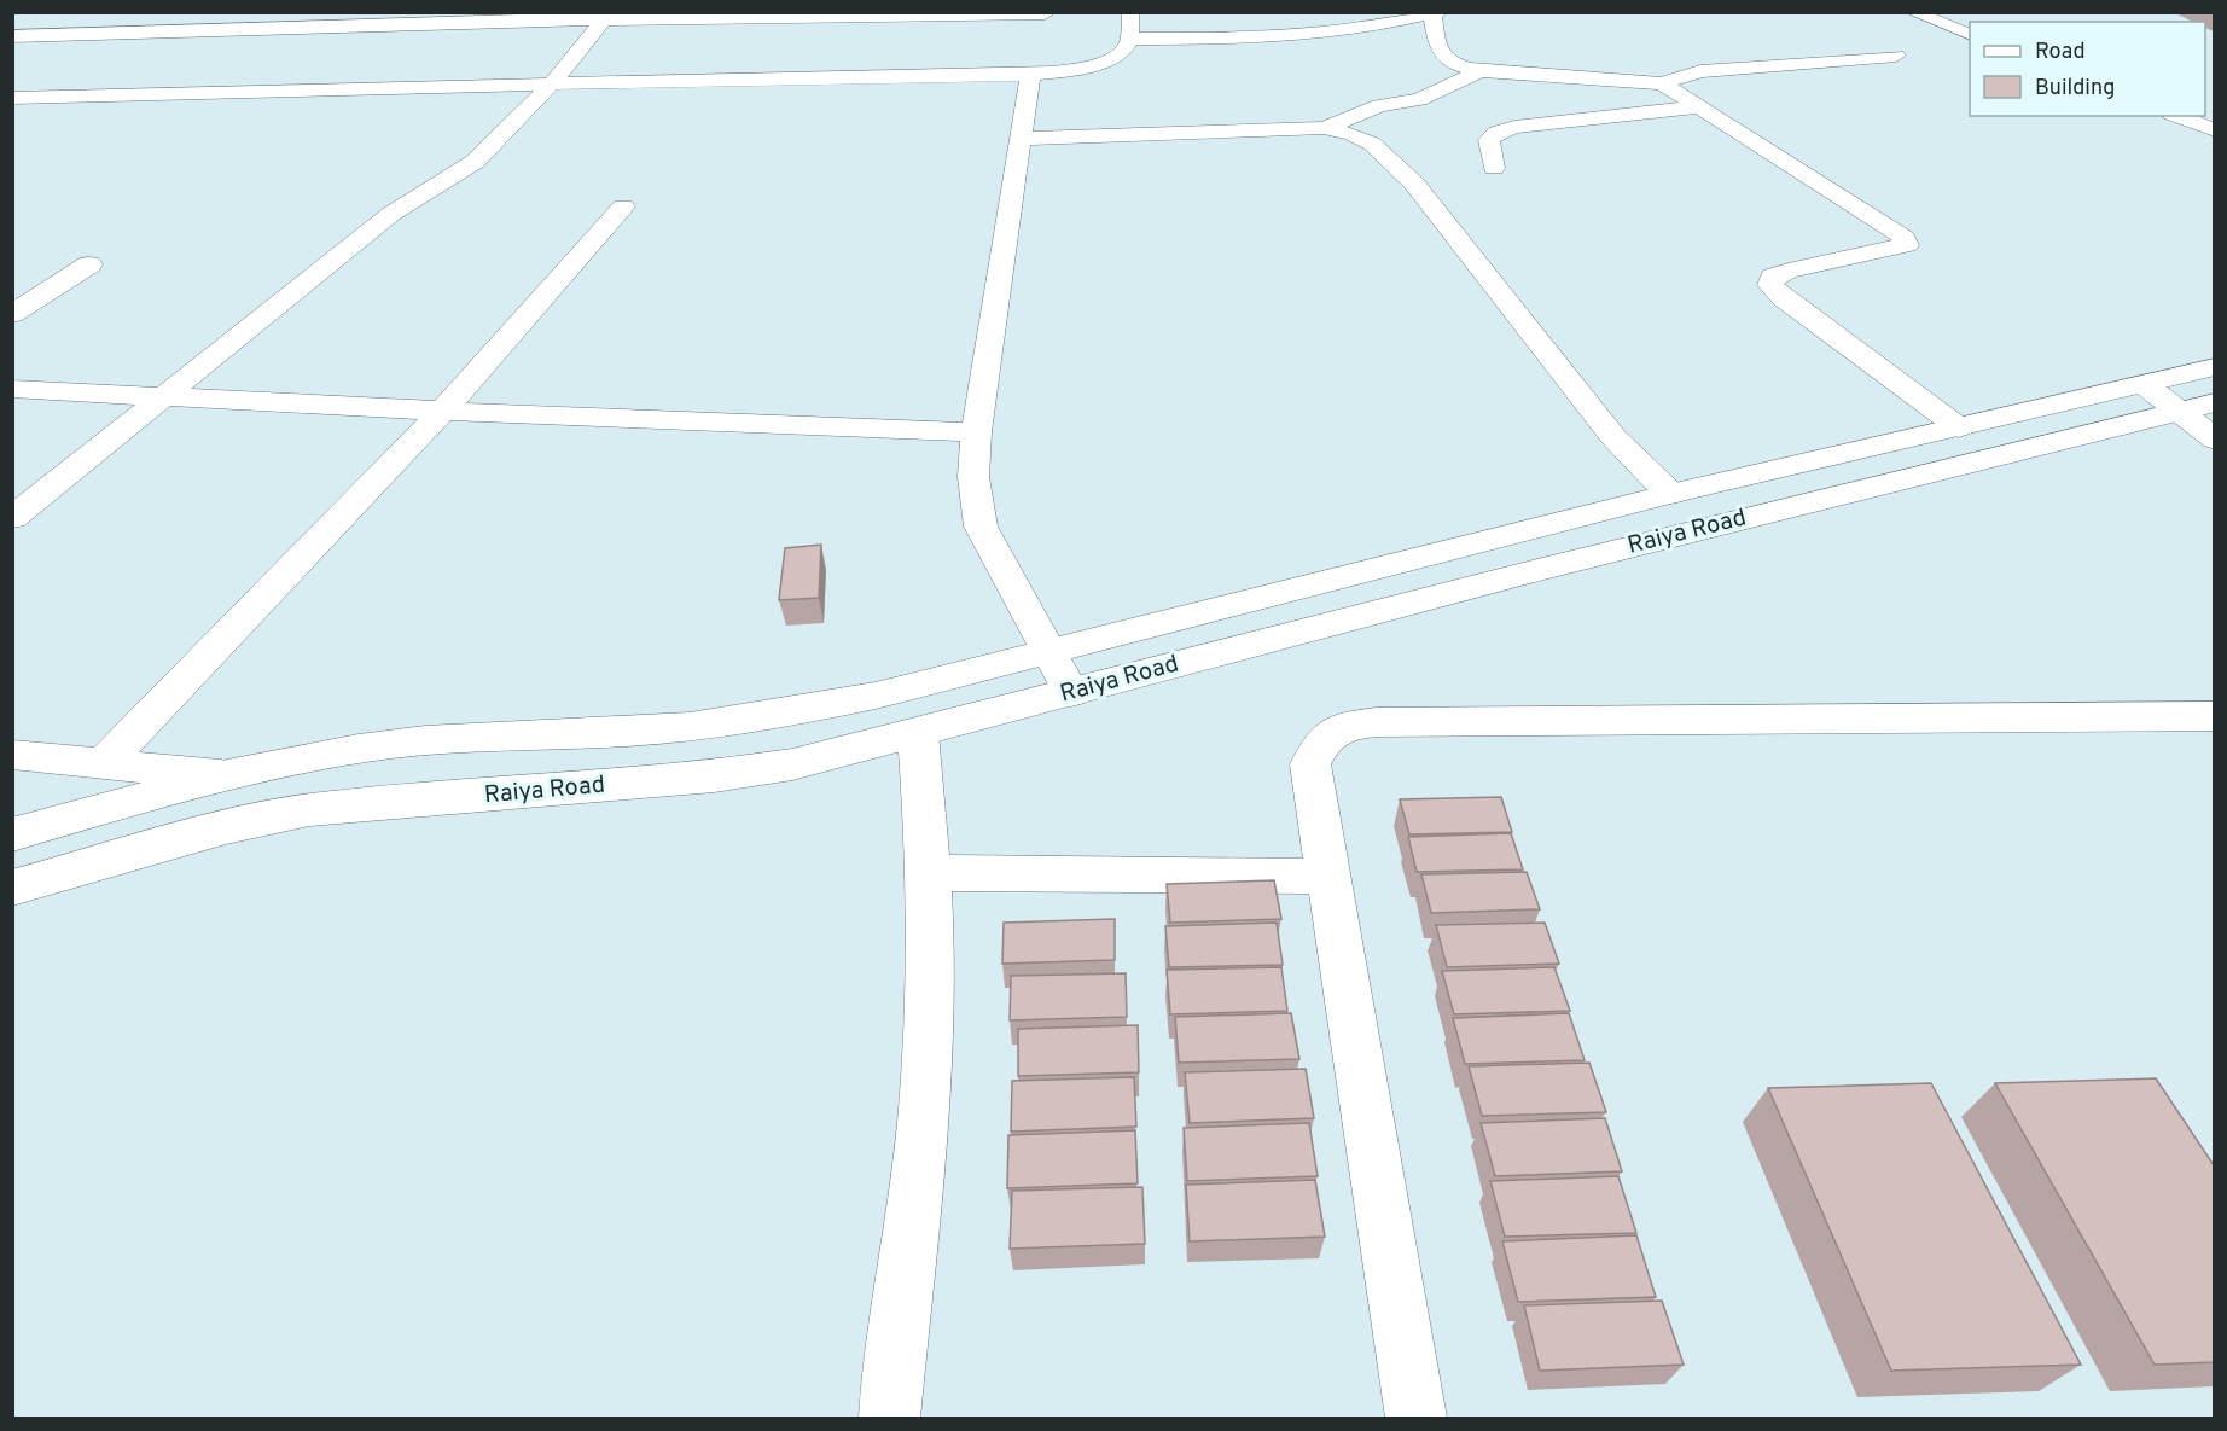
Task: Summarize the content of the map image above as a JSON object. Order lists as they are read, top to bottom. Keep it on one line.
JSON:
{"streets":{"street":["Raiya Road"]},"legend":["Road","Building"]}
